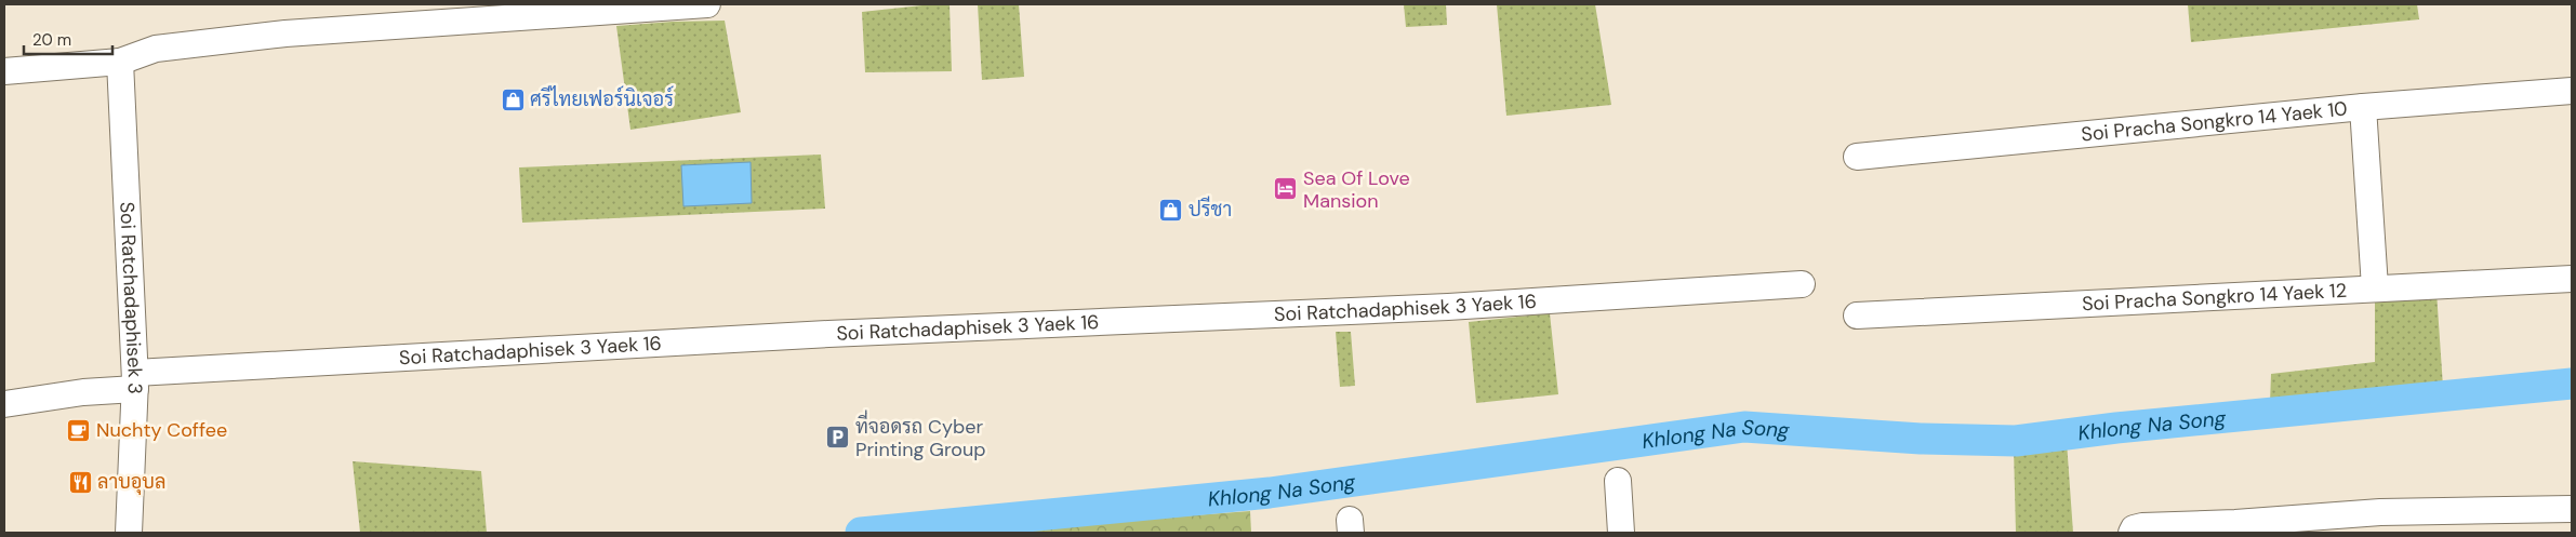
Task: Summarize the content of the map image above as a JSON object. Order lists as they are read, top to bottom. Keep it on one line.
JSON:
{"streets":{"street":["Soi Pracha Songkro 14 Yaek 10","Soi Pracha Songkro 14 Yaek 12","Soi Ratchadaphisek 3","Soi Ratchadaphisek 3 Yaek 16"]},"crossings":[["Soi Ratchadaphisek 3","Soi Ratchadaphisek 3 Yaek 16"]],"water":["Khlong Na Song"],"places":{"shop":["ศรีไทยเฟอร์นิเจอร์","ปรีชา"],"hotel":["Sea Of Love Mansion"],"cafe":["Nuchty Coffee"],"parking":["ที่จอดรถ Cyber Printing Group"],"restaurant":["ลาบอุบล"]},"scale_bar":"20 m"}
